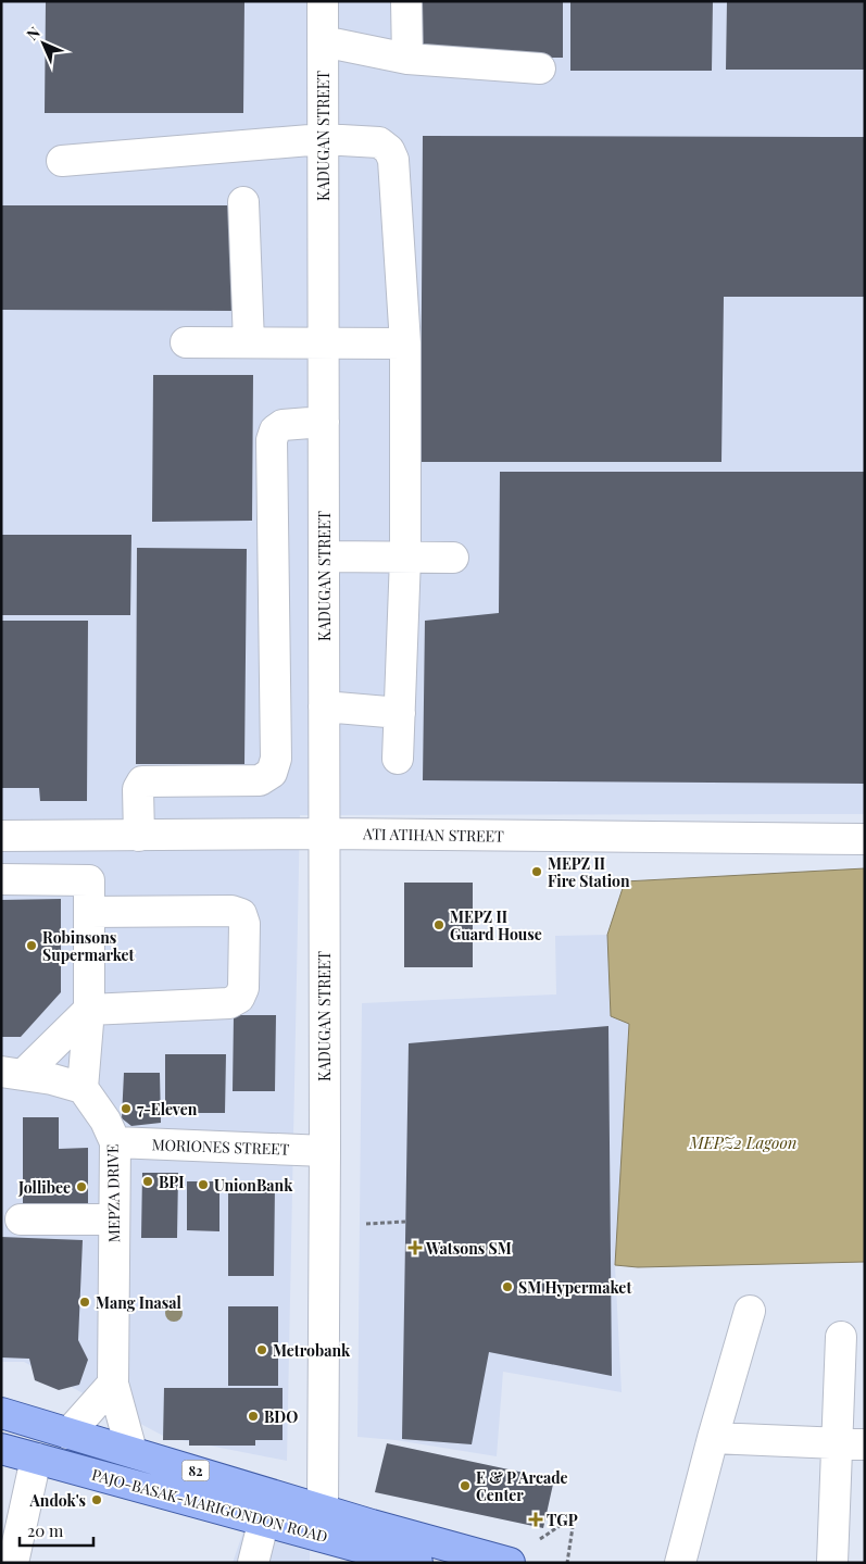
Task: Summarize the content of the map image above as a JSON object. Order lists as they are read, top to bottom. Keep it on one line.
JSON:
{"streets":{"main road":["82","PAJO-BASAK-MARIGONDON ROAD"],"street":["KADUGAN STREET","ATI ATIHAN STREET","MORIONES STREET","MEPZA DRIVE"]},"crossings":[["KADUGAN STREET","ATI ATIHAN STREET"],["KADUGAN STREET","MORIONES STREET"],["MORIONES STREET","MEPZA DRIVE"],["MEPZA DRIVE","PAJO-BASAK-MARIGONDON ROAD"]],"water":["MEPZ2 Lagoon"],"places":{"other":["MEPZ II Fire Station","MEPZ II Guard House","Robinsons Supermarket","7-Eleven","BPI","UnionBank","Jollibee","SM Hypermaket","Mang Inasal","Metrobank","BDO","E & P Arcade Center","Andok's"],"health":["Watsons SM","TGP"]},"scale_bar":"20 m","north":"top left"}
